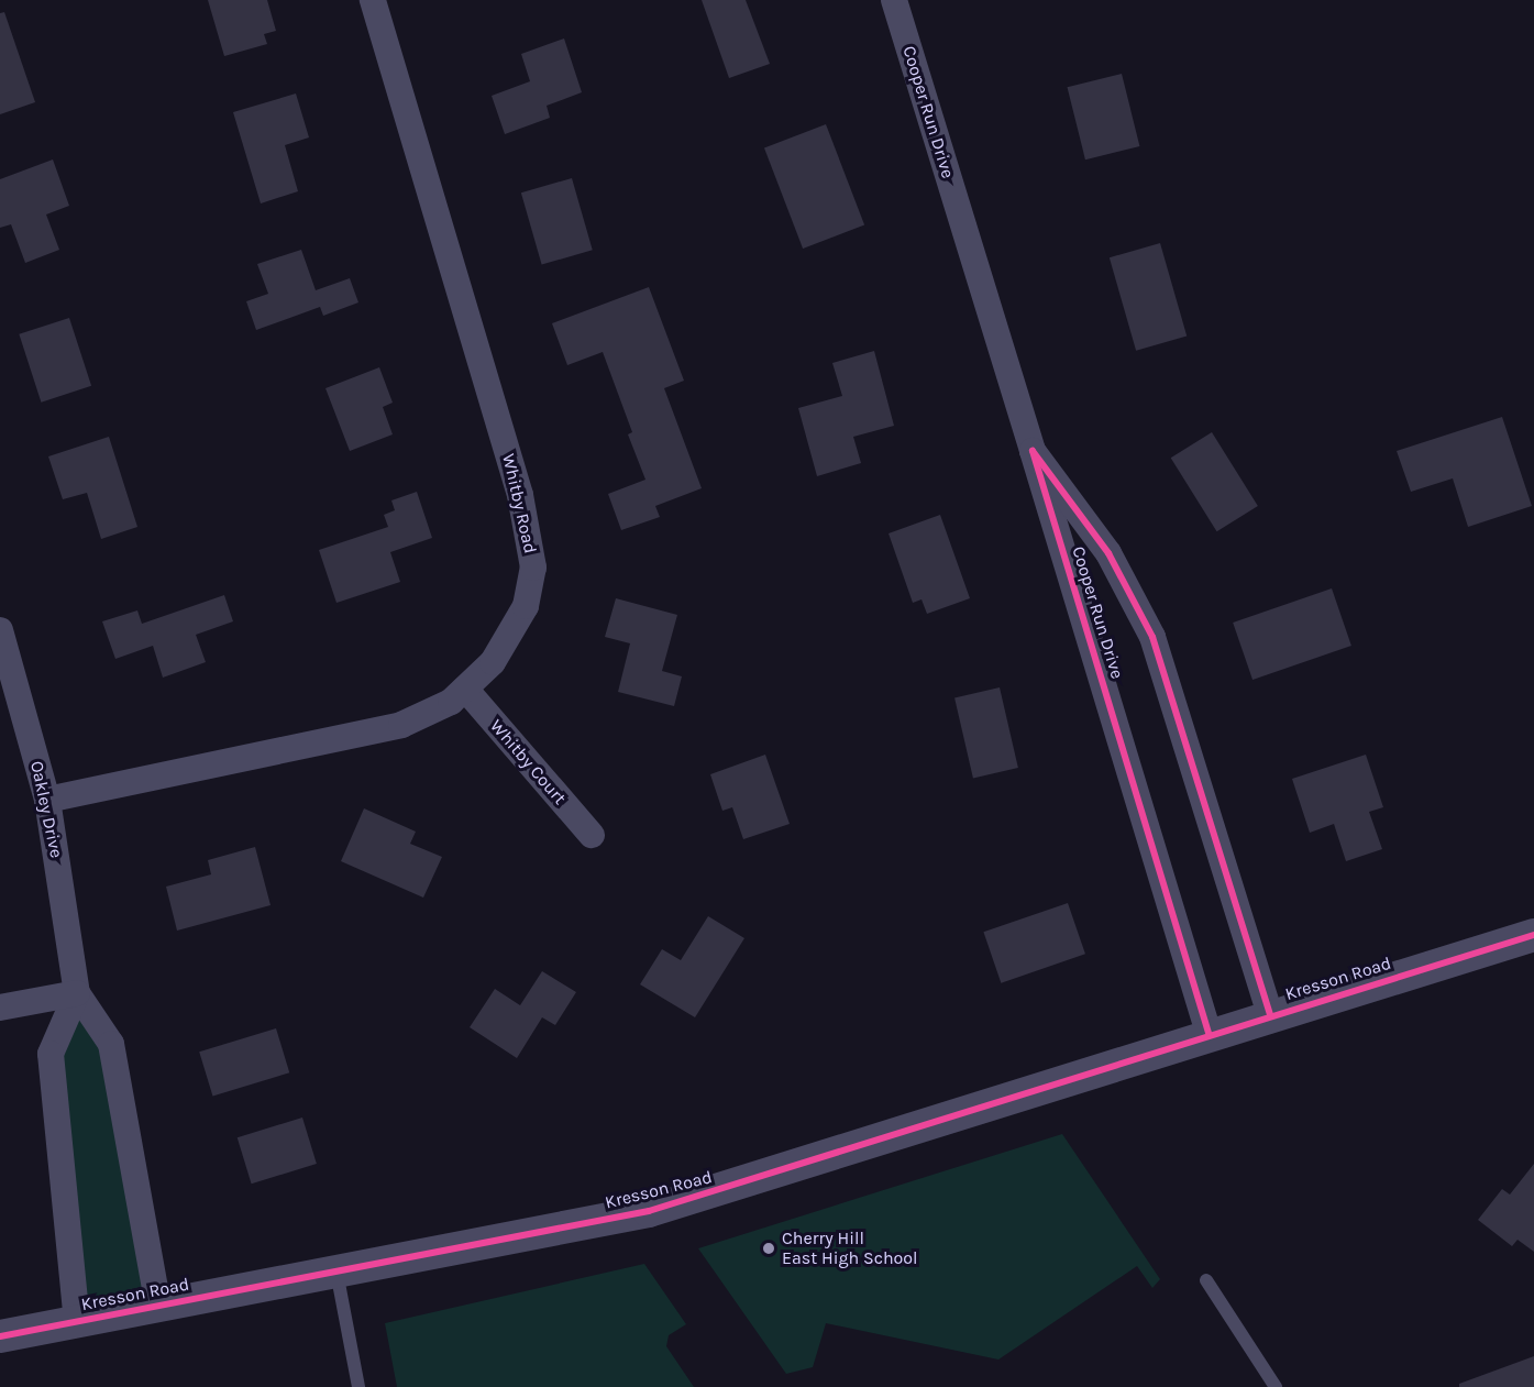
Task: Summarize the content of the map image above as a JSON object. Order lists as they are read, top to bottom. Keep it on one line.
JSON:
{"streets":{"street":["Cooper Run Drive","Whitby Road","Whitby Court","Oakley Drive","Kresson Road"]},"crossings":[["Cooper Run Drive","Kresson Road"],["Whitby Road","Whitby Court"],["Whitby Road","Oakley Drive"]],"places":["Cherry Hill East High School"]}
